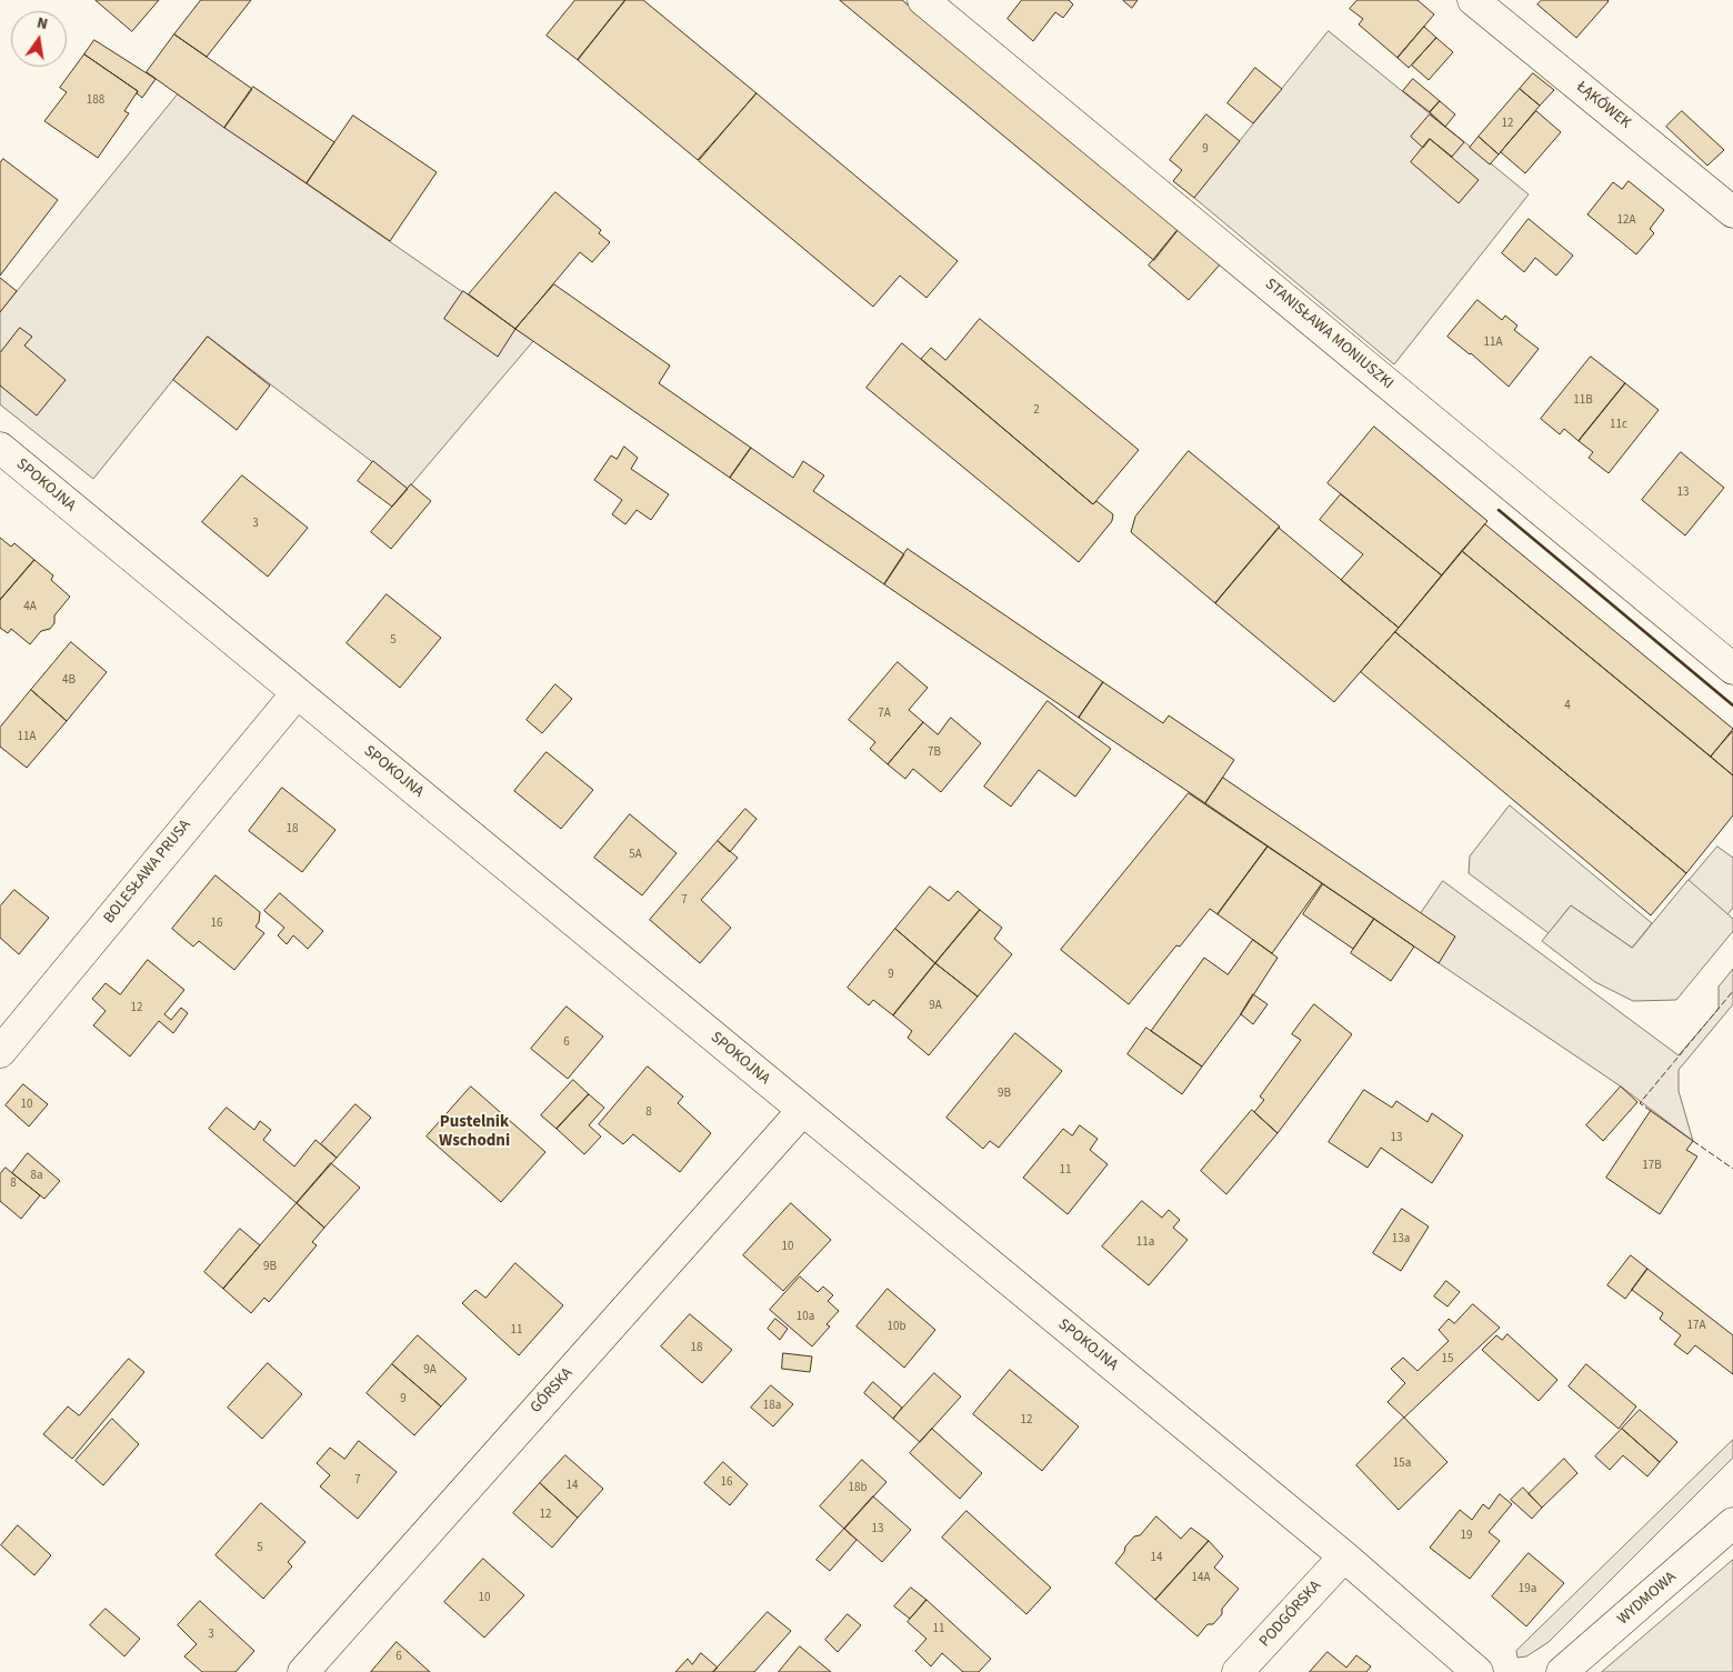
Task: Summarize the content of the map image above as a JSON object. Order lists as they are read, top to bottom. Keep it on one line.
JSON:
{"streets":{"street":["ŁĄKÓWEK","STANISŁAWA MONIUSZKI","SPOKOJNA","BOLESŁAWA PRUSA","GÓRSKA","WYDMOWA","PODGÓRSKA"]},"crossings":[["SPOKOJNA","BOLESŁAWA PRUSA"],["SPOKOJNA","GÓRSKA"],["SPOKOJNA","PODGÓRSKA"]],"districts":["Pustelnik Wschodni"],"house_numbers":["188","12","9","12A","11A","11B","2","11c","13","3","4A","5","4B","4","7A","11A","7B","18","5A","7","16","9","9A","12","6","9B","10","8","13","17B","11","8a","8","13a","11a","10","9B","10a","17A","10b","11","18","15","9A","9","18a","12","15a","7","16","14","18b","12","13","19","5","14","14A","19a","10","11","3","6"],"north":"top"}
